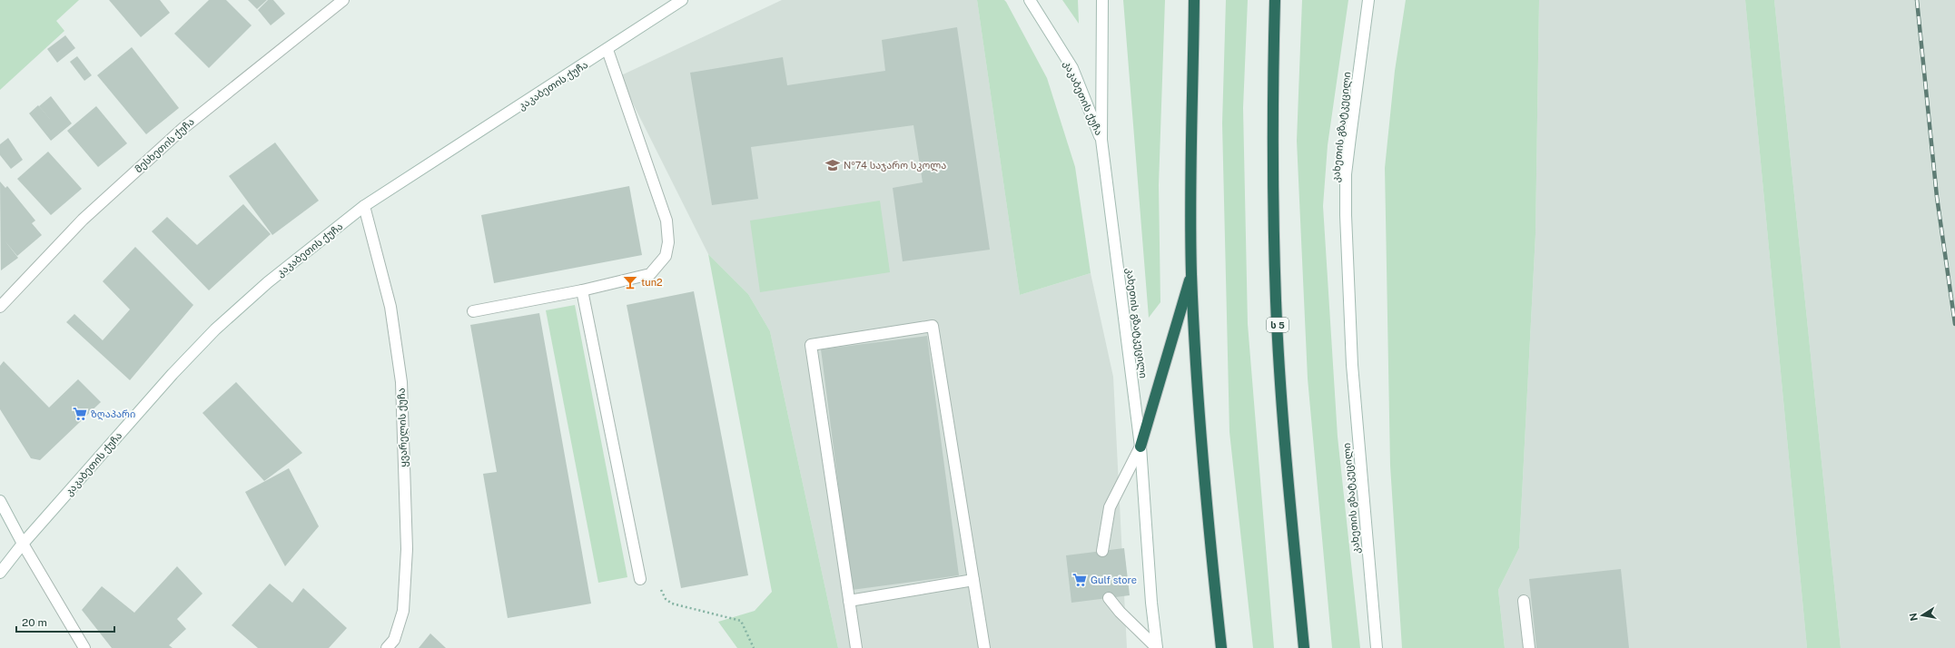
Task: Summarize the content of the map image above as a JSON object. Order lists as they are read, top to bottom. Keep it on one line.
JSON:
{"streets":{"highway":["ს 5"],"street":["კაკაბეთის ქუჩა","კახეთის გზატკეცილი","მესხეთის ქუჩა","ყვარელის ქუჩა"]},"crossings":[["კაკაბეთის ქუჩა","კახეთის გზატკეცილი"],["კაკაბეთის ქუჩა","ყვარელის ქუჩა"]],"places":{"school or university":["№74 საჯარო სკოლა"],"bar":["tun2"],"supermarket":["ზღაპარი","Gulf store"]},"scale_bar":"20 m","north":"left"}
